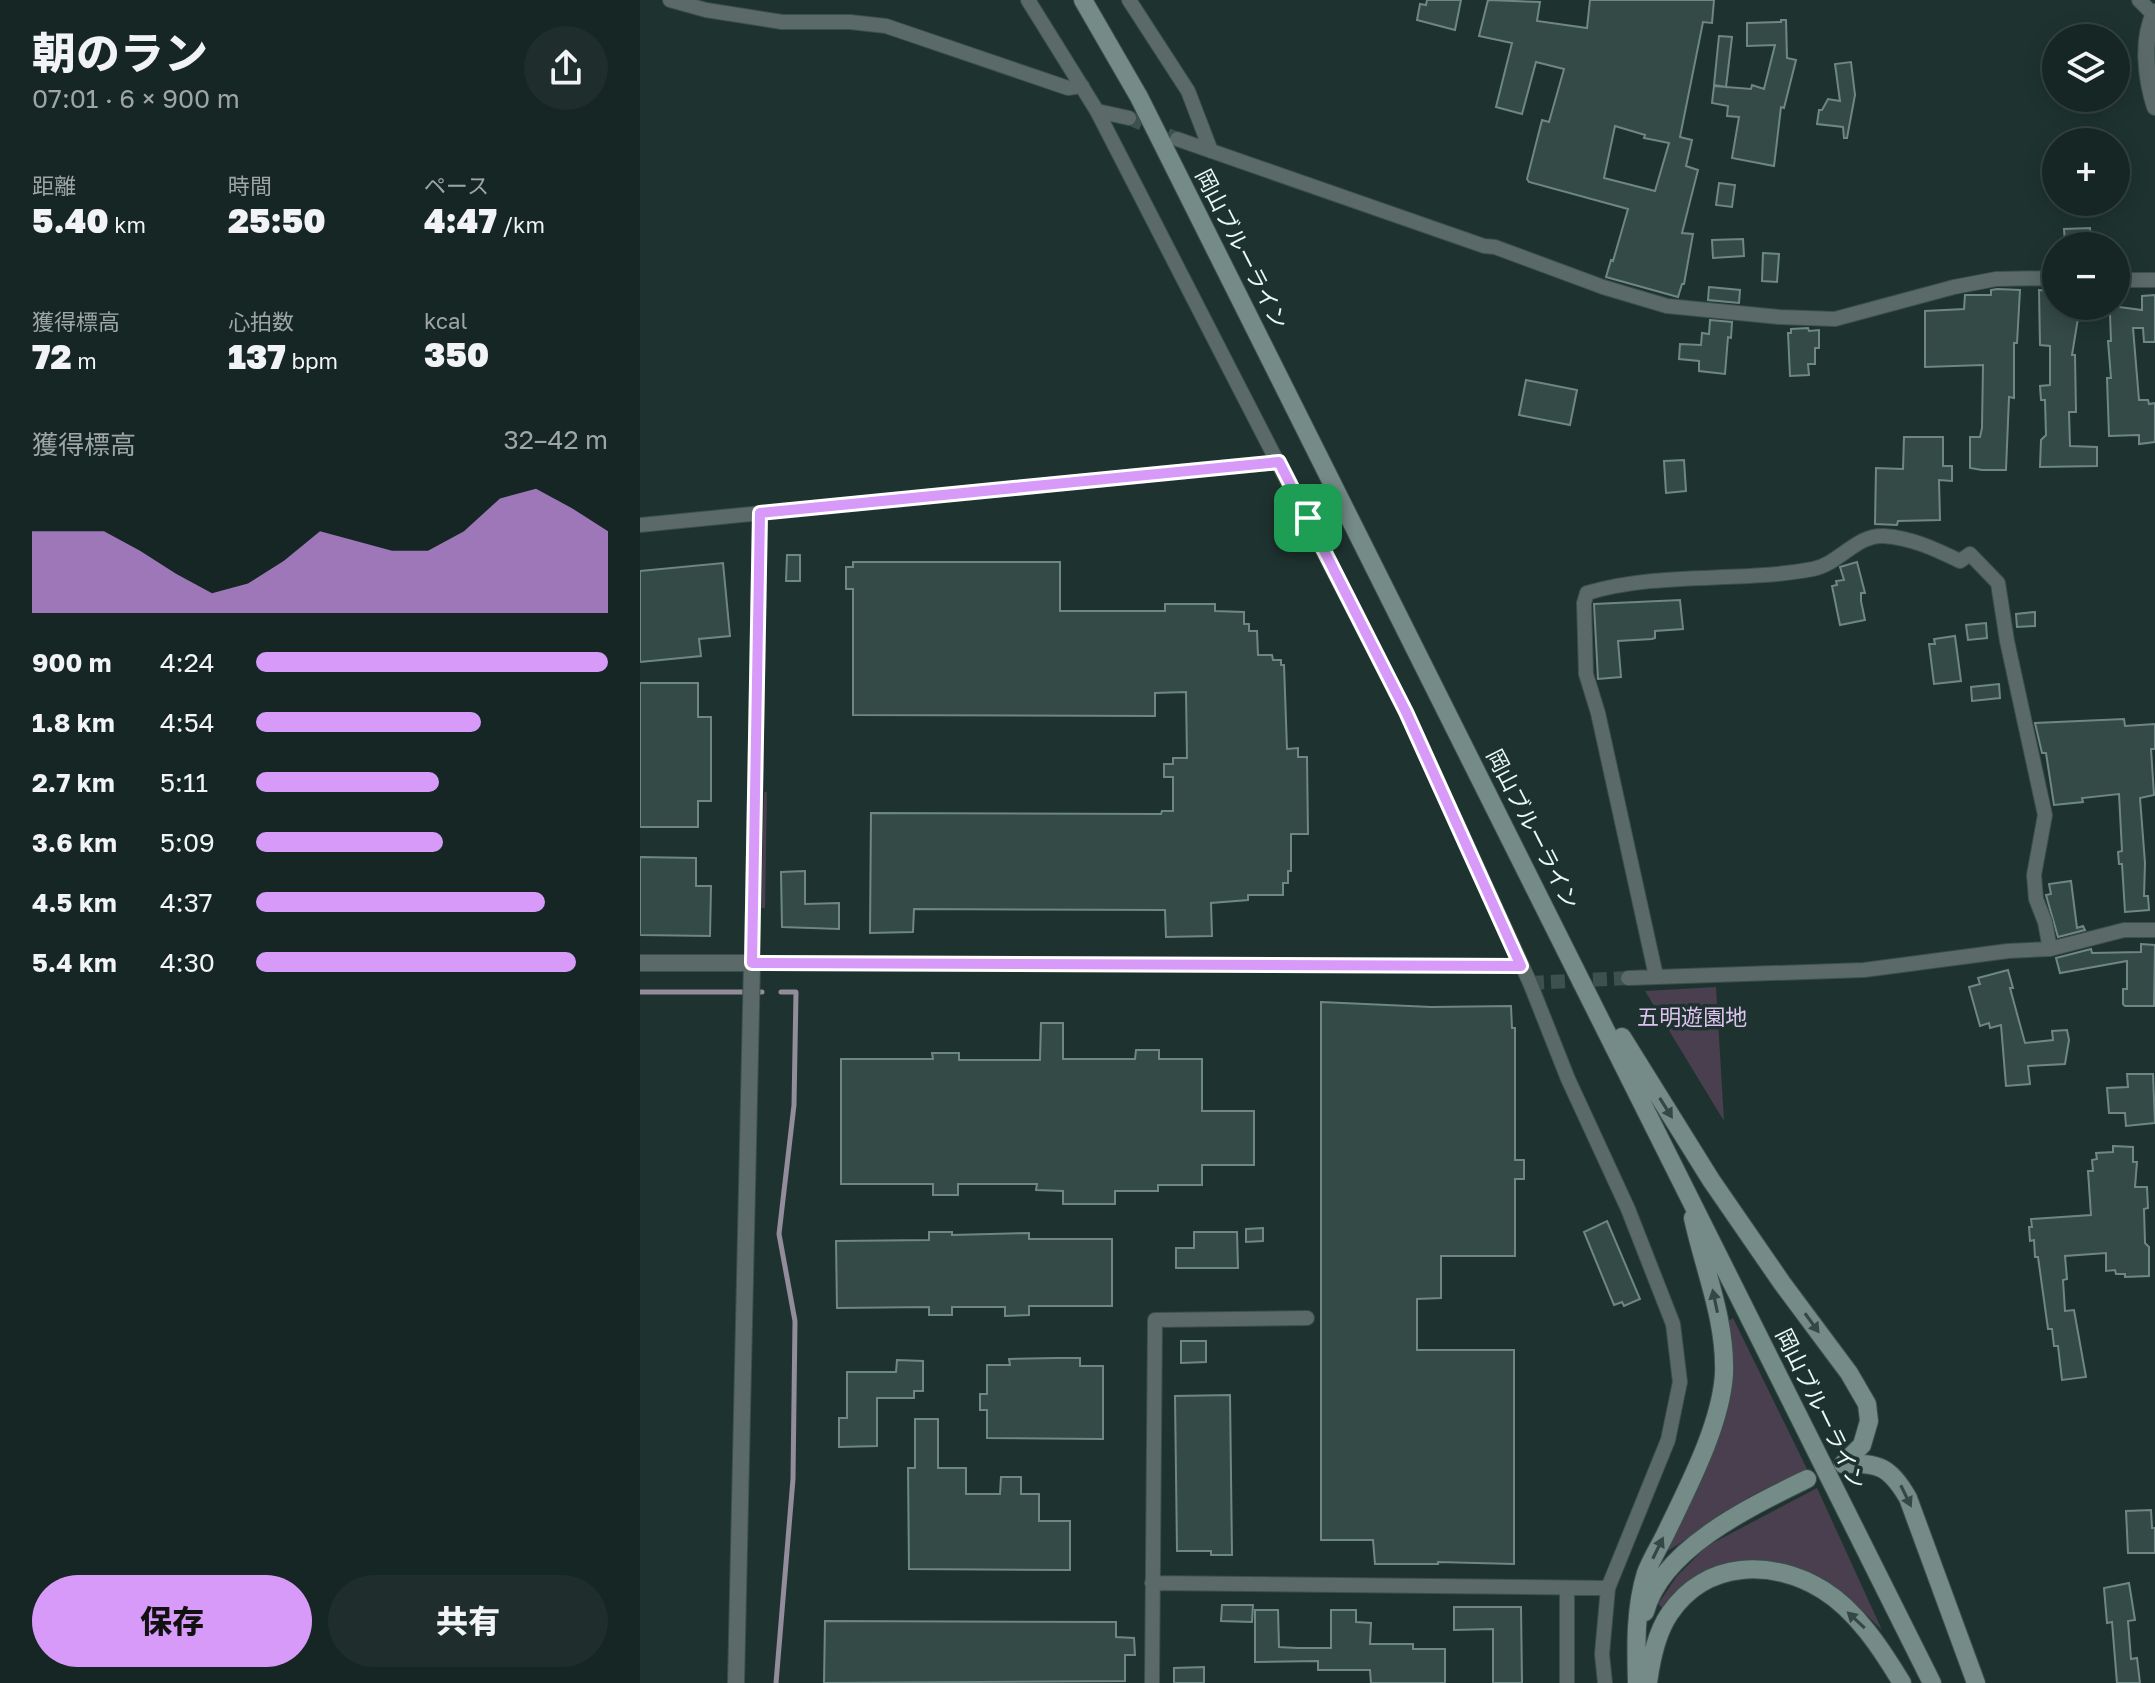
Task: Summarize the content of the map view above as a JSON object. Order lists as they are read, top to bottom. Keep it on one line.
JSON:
{"streets":{"main road":["岡山ブルーライン"]},"parks":["五明遊園地"],"page":{"heading":["朝のラン","07:01 · 6 × 900 m"],"map_buttons":["+","−"],"stats":[["距離","5.40 km"],["時間","25:50"],["ペース","4:47 /km"],["獲得標高","72 m"],["心拍数","137 bpm"],["kcal","350"]],"chart":["獲得標高","32–42 m"],"list":[{"name":"900 m","note":"4:24"},{"name":"1.8 km","note":"4:54"},{"name":"2.7 km","note":"5:11"},{"name":"3.6 km","note":"5:09"},{"name":"4.5 km","note":"4:37"},{"name":"5.4 km","note":"4:30"}],"buttons":["保存","共有"]}}
